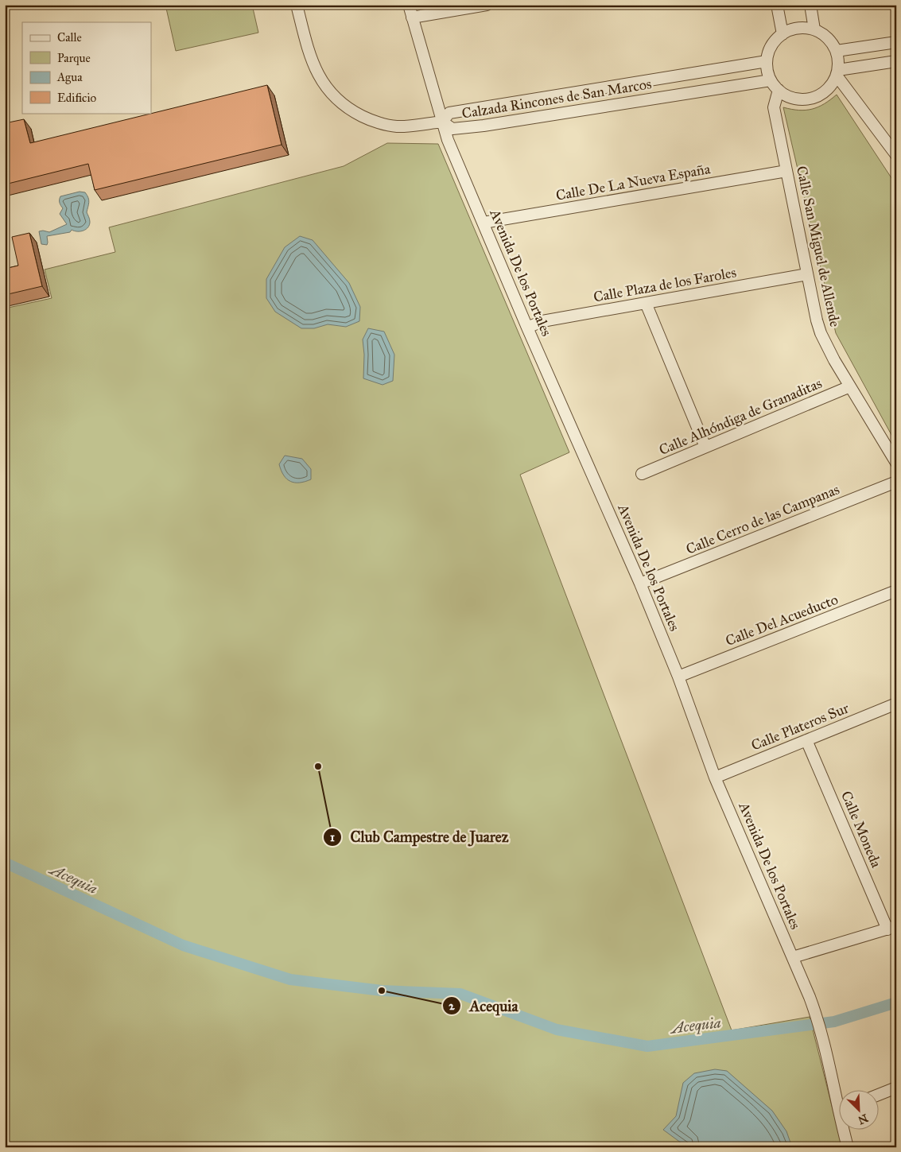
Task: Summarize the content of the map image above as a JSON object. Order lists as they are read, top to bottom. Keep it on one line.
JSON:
{"streets":{"street":["Calzada Rincones de San Marcos","Calle De La Nueva España","Calle San Miguel de Allende","Avenida De los Portales","Calle Plaza de los Faroles","Calle Alhóndiga de Granaditas","Calle Cerro de las Campanas","Calle Del Acueducto","Calle Plateros Sur","Calle Moneda"]},"crossings":[["Calzada Rincones de San Marcos","Calle San Miguel de Allende"],["Calzada Rincones de San Marcos","Avenida De los Portales"],["Calle De La Nueva España","Calle San Miguel de Allende"],["Calle De La Nueva España","Avenida De los Portales"],["Calle San Miguel de Allende","Calle Plaza de los Faroles"],["Calle San Miguel de Allende","Calle Alhóndiga de Granaditas"],["Avenida De los Portales","Calle Plaza de los Faroles"],["Avenida De los Portales","Calle Cerro de las Campanas"],["Avenida De los Portales","Calle Del Acueducto"],["Avenida De los Portales","Calle Plateros Sur"],["Calle Plateros Sur","Calle Moneda"]],"water":["Acequia"],"places":["Club Campestre de Juarez","Acequia"],"legend":["Calle","Parque","Agua","Edificio"],"north":"bottom right"}
